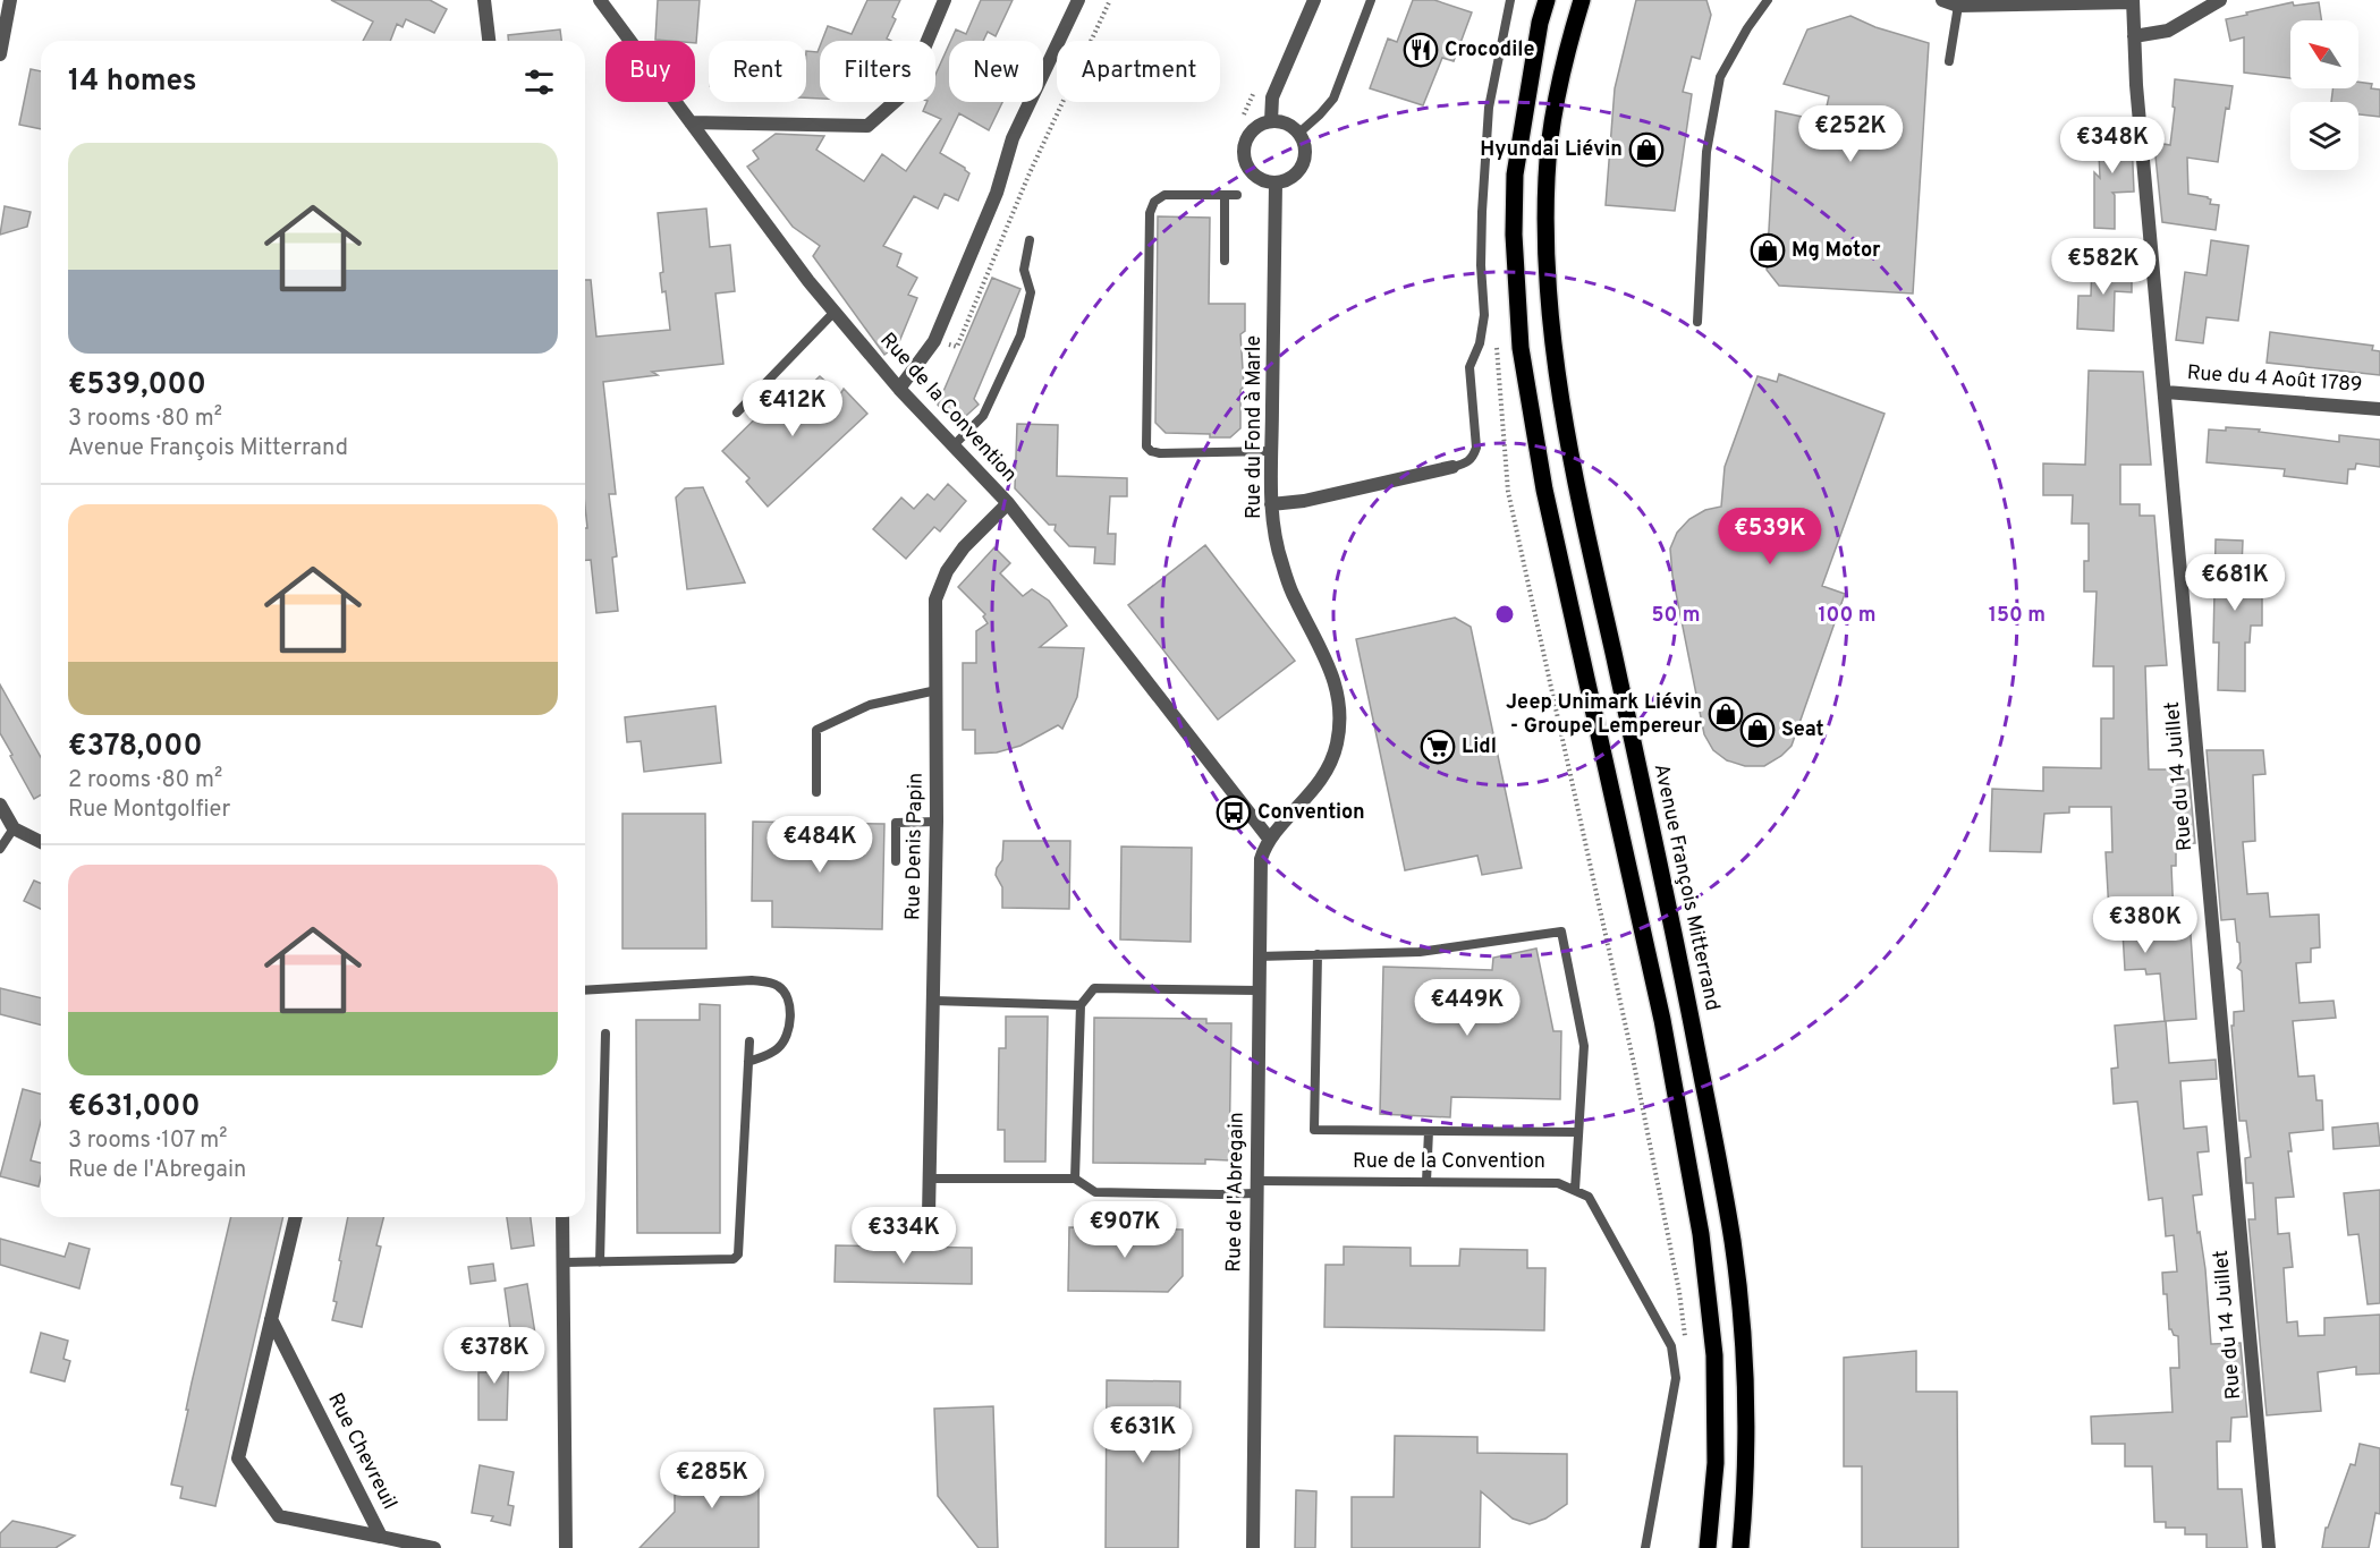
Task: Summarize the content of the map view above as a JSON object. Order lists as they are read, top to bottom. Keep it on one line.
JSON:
{"streets":{"main road":["Avenue François Mitterrand"],"street":["Rue du 4 Août 1789","Rue de la Convention","Rue du Fond à Marle","Rue du 14 Juillet","Rue Denis Papin","Rue de l'Abregain","Rue Chevreuil"]},"crossings":[["Rue du 4 Août 1789","Rue du 14 Juillet"],["Rue de la Convention","Rue du Fond à Marle"],["Rue de la Convention","Rue Denis Papin"],["Rue de la Convention","Rue de l'Abregain"],["Rue du Fond à Marle","Rue de l'Abregain"]],"places":{"restaurant":["Crocodile"],"shop":["Hyundai Liévin","Mg Motor","Jeep Unimark Liévin - Groupe Lempereur","Seat"],"supermarket":["Lidl"],"bus stop":["Convention"]},"north":"top left","page":{"chip":["Buy","Rent","Filters","New","Apartment"],"heading":"14 homes","price":["€252K","€348K","€582K","€412K","€539K","€681K","€484K","€380K","€449K","€907K","€334K","€378K","€631K","€285K"],"list":[{"name":"€539,000","note":"3 rooms · 80 m² · Avenue François Mitterrand"},{"name":"€378,000","note":"2 rooms · 80 m² · Rue Montgolfier"},{"name":"€631,000","note":"3 rooms · 107 m² · Rue de l'Abregain"}]},"rings":["50 m","100 m","150 m"]}
